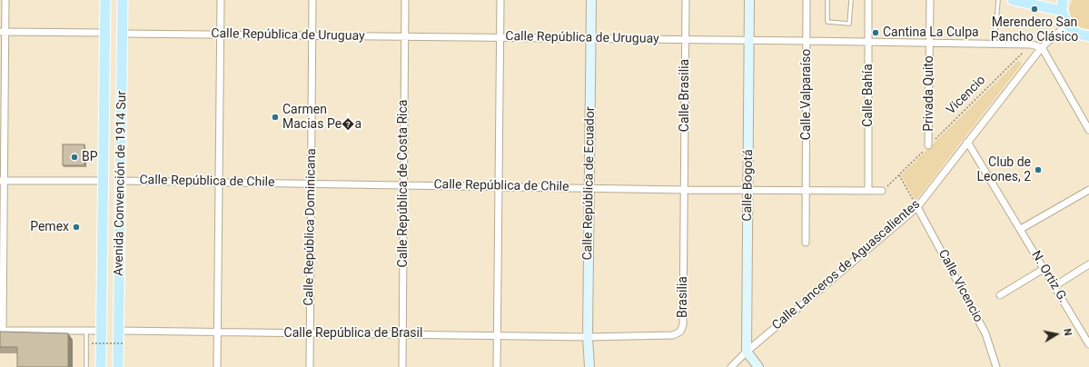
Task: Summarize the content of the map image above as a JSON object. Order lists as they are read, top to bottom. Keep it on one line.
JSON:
{"streets":{"main road":["Avenida Convención de 1914 Sur"],"street":["Calle República de Uruguay","Privada Quito","Calle Valparaíso","Calle Brasilia","Calle Bahía","Calle República de Chile","Calle República de Costa Rica","Calle República de Ecuador","Calle Bogotá","Calle República Dominicana","Calle Lanceros de Aguascalientes","N. Ortiz G.","Calle Vicencio","Brasilia","Calle República de Brasil"],"path":["Vicencio"]},"crossings":[["Calle República de Uruguay","Privada Quito"],["Calle República de Uruguay","Calle Valparaíso"],["Calle República de Uruguay","Calle Brasilia"],["Calle República de Uruguay","Calle Bahía"],["Calle República de Uruguay","Vicencio"],["Calle República de Uruguay","Avenida Convención de 1914 Sur"],["Calle República de Uruguay","Calle República de Costa Rica"],["Calle República de Uruguay","Calle República de Ecuador"],["Calle República de Uruguay","Calle Bogotá"],["Calle República de Uruguay","Calle República Dominicana"],["Calle República de Uruguay","Calle Lanceros de Aguascalientes"],["Privada Quito","Vicencio"],["Calle Valparaíso","Calle República de Chile"],["Calle Brasilia","Calle República de Chile"],["Calle Brasilia","Brasilia"],["Calle Bahía","Calle República de Chile"],["Vicencio","Calle República de Chile"],["Calle República de Chile","Avenida Convención de 1914 Sur"],["Calle República de Chile","Calle República de Costa Rica"],["Calle República de Chile","Calle República de Ecuador"],["Calle República de Chile","Calle Bogotá"],["Calle República de Chile","Calle República Dominicana"],["Calle República de Chile","Brasilia"],["Avenida Convención de 1914 Sur","Calle República de Brasil"],["Calle República de Costa Rica","Calle República de Brasil"],["Calle República de Ecuador","Brasilia"],["Calle República de Ecuador","Calle República de Brasil"],["Calle Bogotá","Calle Lanceros de Aguascalientes"],["Calle República Dominicana","Calle República de Brasil"],["Calle Lanceros de Aguascalientes","N. Ortiz G."],["Calle Lanceros de Aguascalientes","Calle Vicencio"],["Brasilia","Calle República de Brasil"]],"places":["Merendero San Pancho Clásico","Cantina La Culpa","Carmen Macias Pe�a","BP","Club de Leones, 2","Pemex"],"north":"right"}
